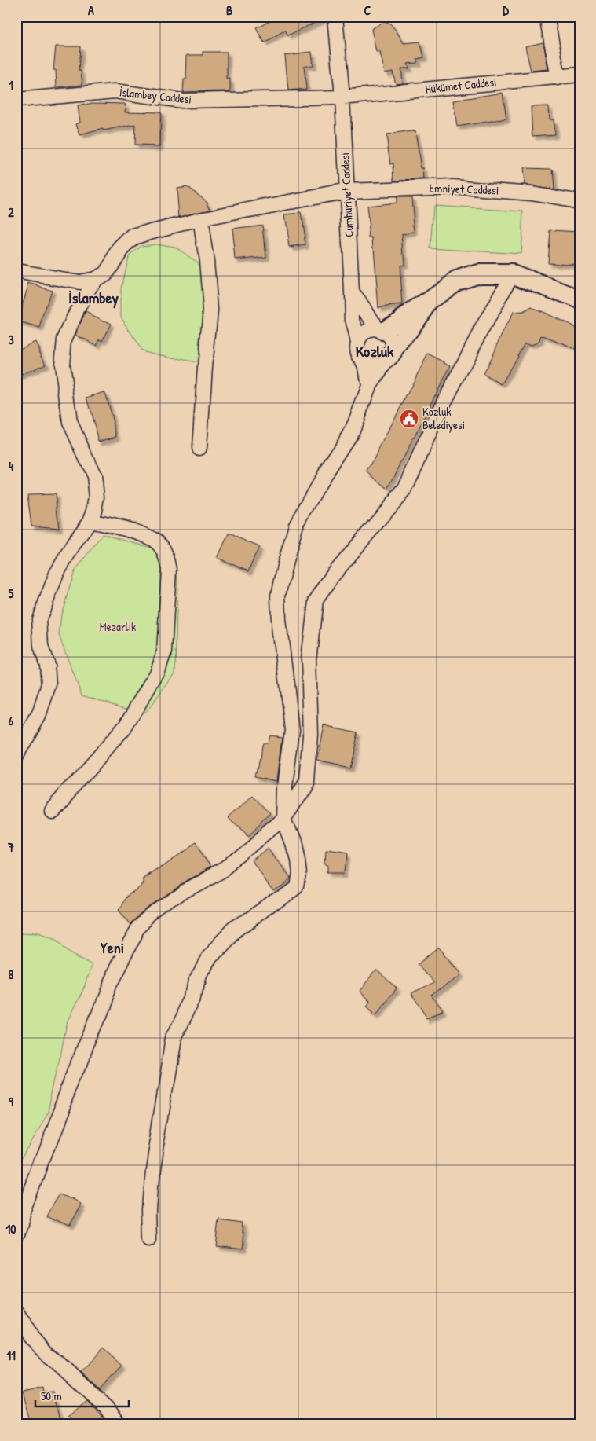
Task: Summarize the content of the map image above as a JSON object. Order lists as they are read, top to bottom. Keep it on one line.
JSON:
{"streets":{"street":["Hükümet Caddesi","İslambey Caddesi","Emniyet Caddesi","Cumhuriyet Caddesi"]},"crossings":[["Hükümet Caddesi","İslambey Caddesi"],["Hükümet Caddesi","Cumhuriyet Caddesi"],["İslambey Caddesi","Cumhuriyet Caddesi"],["Emniyet Caddesi","Cumhuriyet Caddesi"]],"districts":["İslambey","Kozluk","Yeni"],"parks":["Mezarlık"],"places":{"public building":["Kozluk Belediyesi"]},"scale_bar":"50 m","grid":{"columns":["A","B","C","D"],"rows":["1","2","3","4","5","6","7","8","9","10","11"]}}
